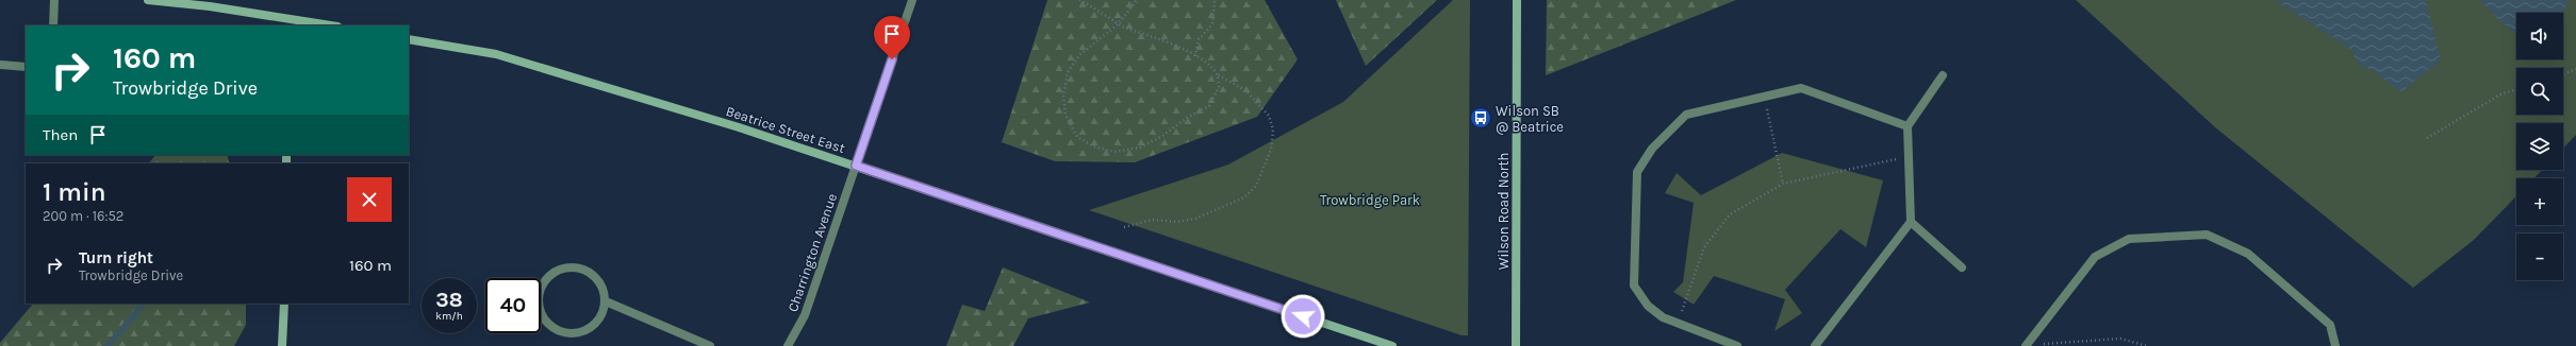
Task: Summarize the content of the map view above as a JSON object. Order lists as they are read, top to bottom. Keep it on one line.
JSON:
{"streets":{"street":["Beatrice Street East","Wilson Road North","Charrington Avenue"]},"crossings":[["Beatrice Street East","Charrington Avenue"]],"parks":["Trowbridge Park"],"places":{"bus stop":["Wilson SB @ Beatrice"]},"page":{"map_buttons":["+","−"],"turn":["160 m","Trowbridge Drive"],"then":"Then","heading":["1 min","200 m · 16:52"],"list":[{"name":"Turn right","note":"Trowbridge Drive","value":"160 m"}],"speed":"38 km/h","limit":"40"}}
